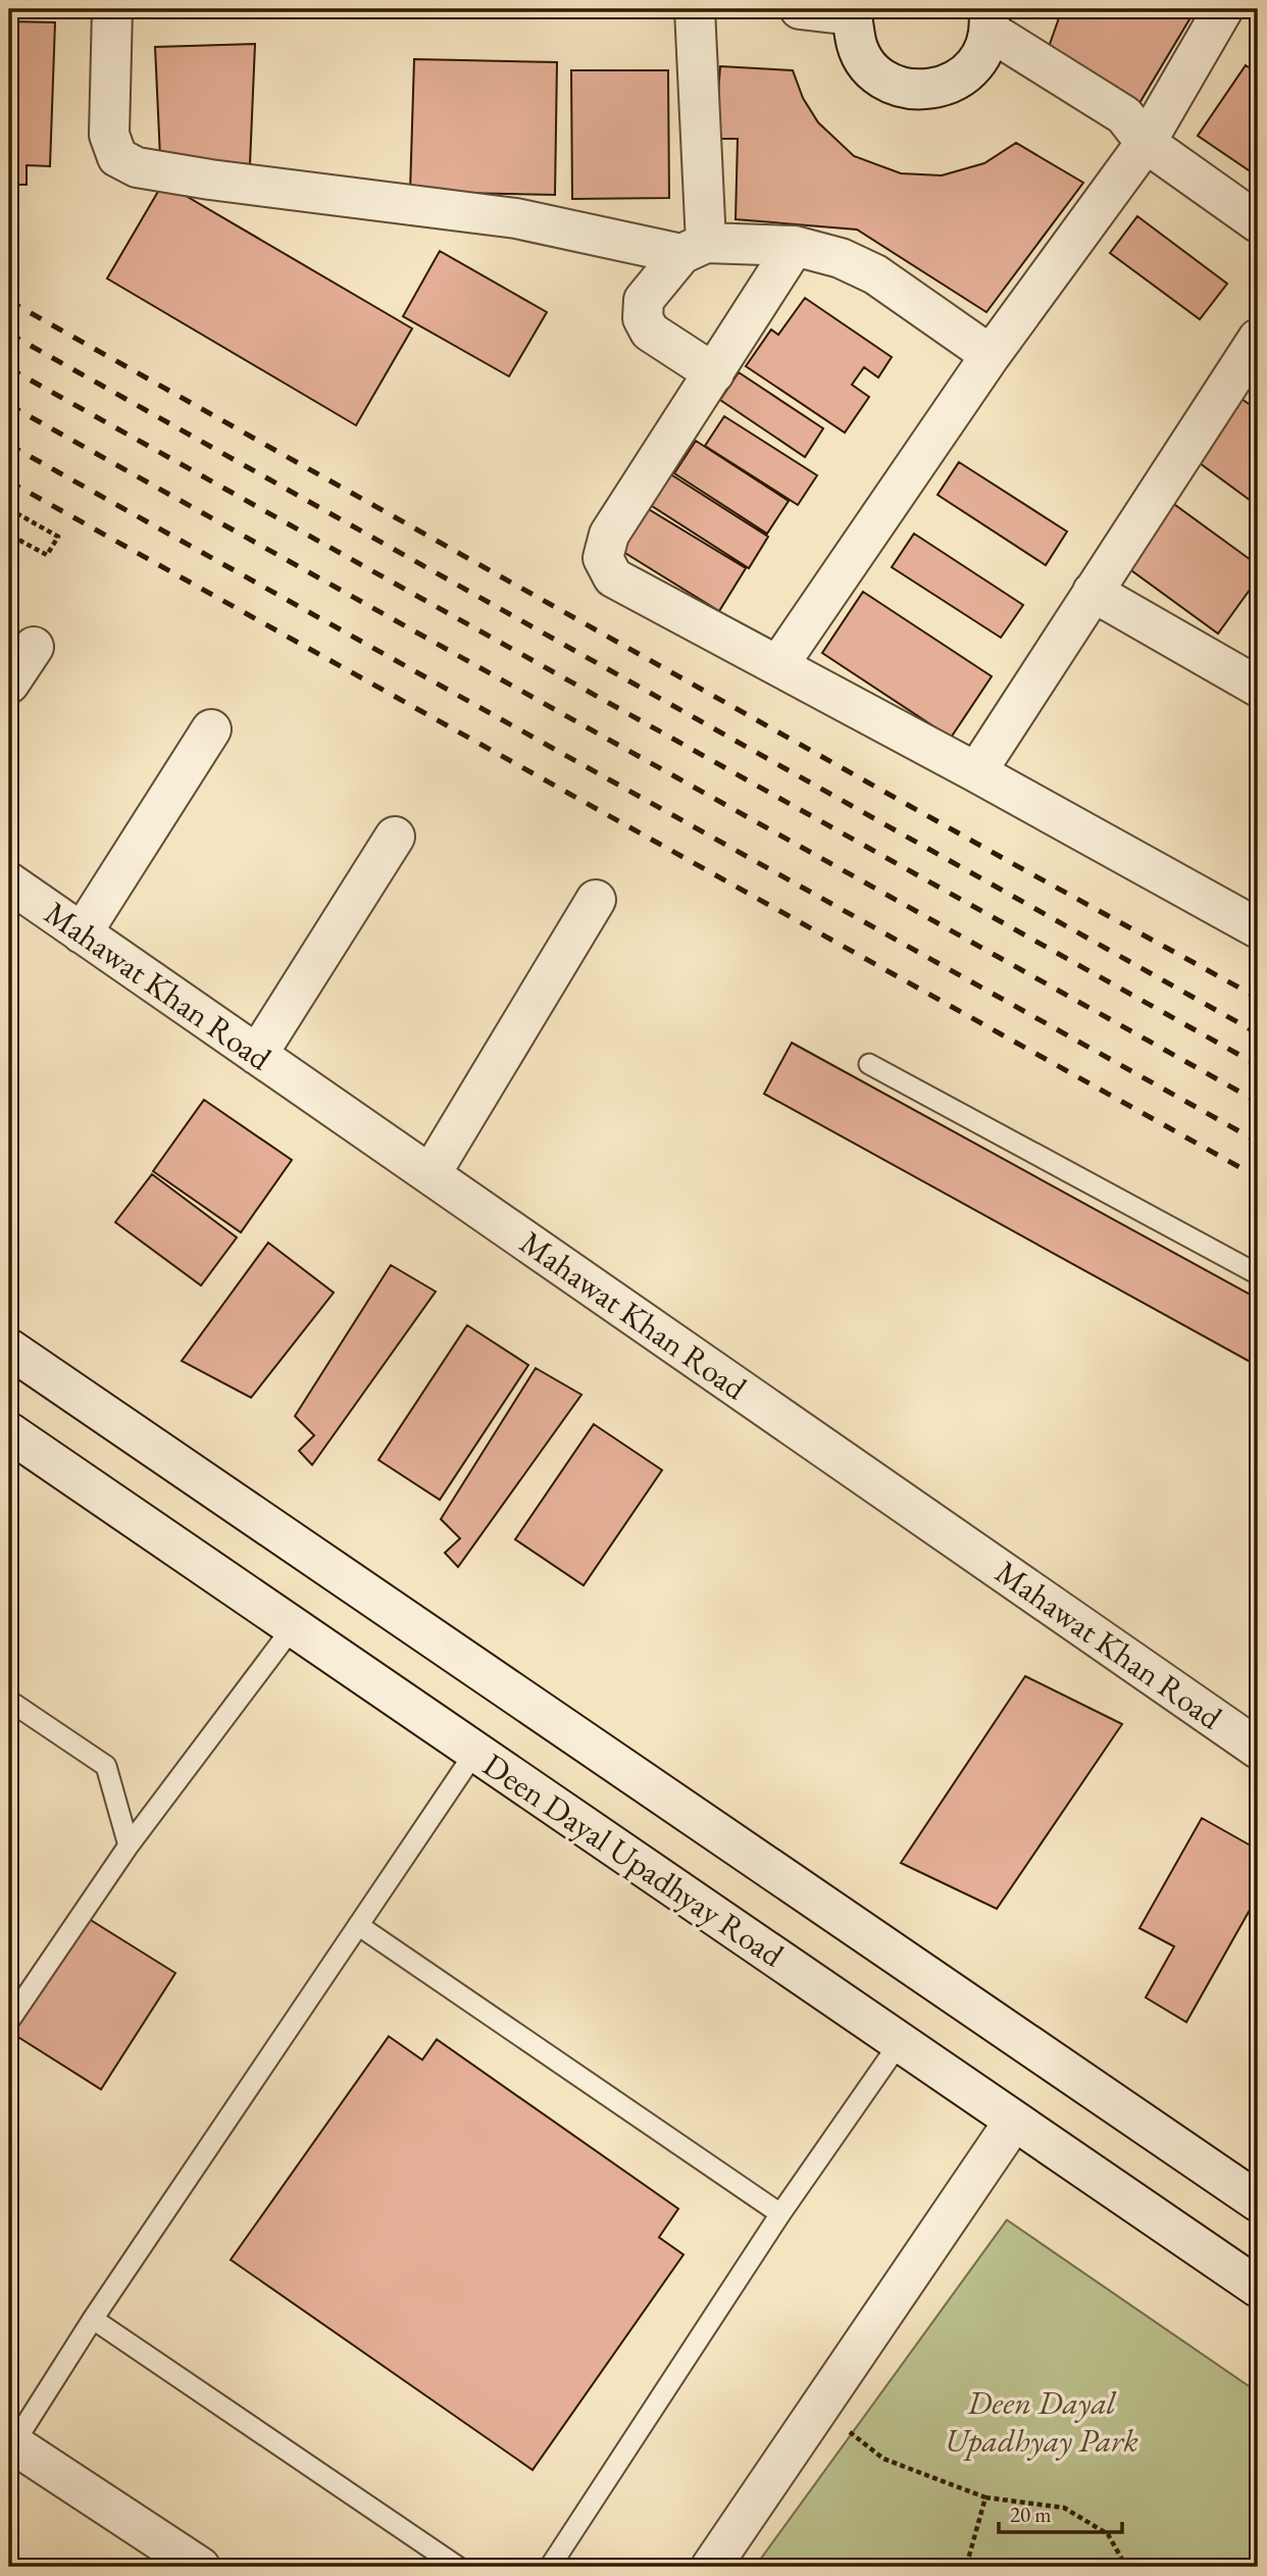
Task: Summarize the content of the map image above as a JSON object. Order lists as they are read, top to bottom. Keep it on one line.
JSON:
{"streets":{"street":["Mahawat Khan Road","Deen Dayal Upadhyay Road"]},"parks":["Deen Dayal Upadhyay Park"],"scale_bar":"20 m"}
